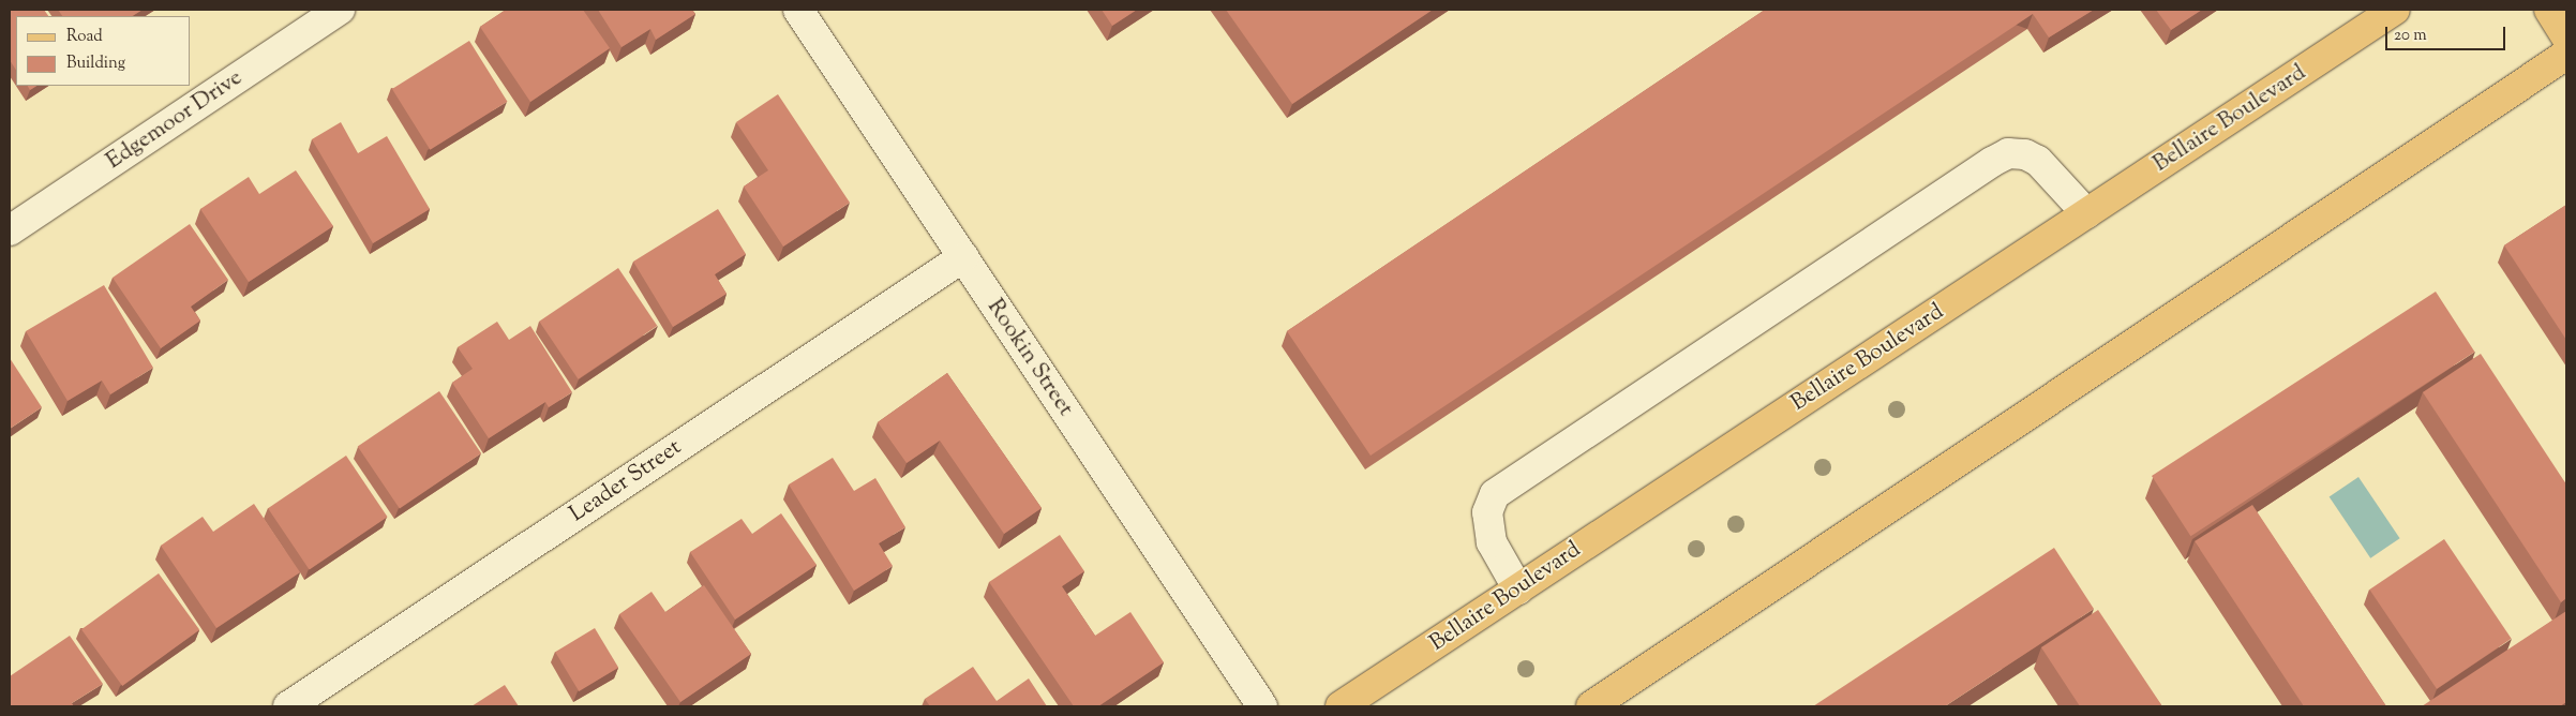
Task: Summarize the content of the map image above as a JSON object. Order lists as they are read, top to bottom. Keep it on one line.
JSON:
{"streets":{"main road":["Bellaire Boulevard"],"street":["Edgemoor Drive","Rookin Street","Leader Street"]},"crossings":[["Rookin Street","Leader Street"]],"legend":["Road","Building"],"scale_bar":"20 m"}
